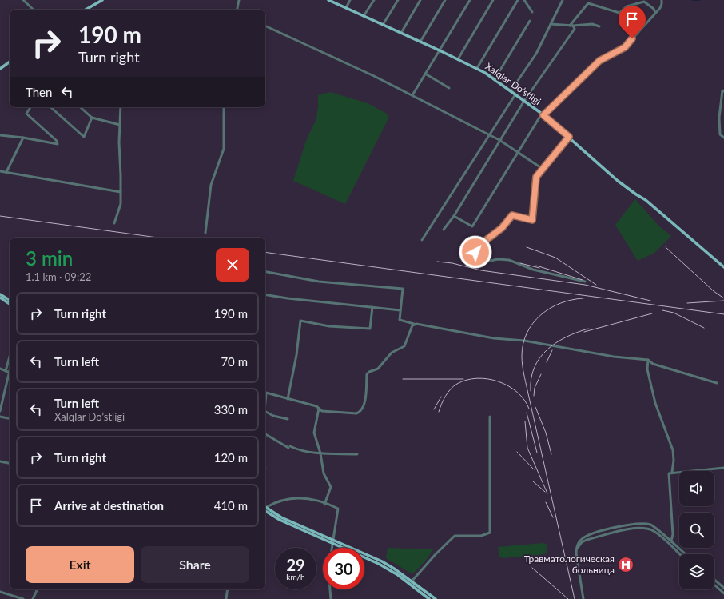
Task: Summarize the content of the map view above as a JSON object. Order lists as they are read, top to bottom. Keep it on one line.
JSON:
{"streets":{"main road":["Xalqlar Do’stligi"]},"places":{"hospital":["Травматологическая больница"]},"page":{"turn":["190 m","Turn right"],"then":"Then","heading":["3 min","1.1 km · 09:22"],"list":[{"name":"Turn right","value":"190 m"},{"name":"Turn left","value":"70 m"},{"name":"Turn left","note":"Xalqlar Do’stligi","value":"330 m"},{"name":"Turn right","value":"120 m"},{"name":"Arrive at destination","value":"410 m"}],"buttons":["Exit","Share"],"speed":"29 km/h","limit":"30"}}
